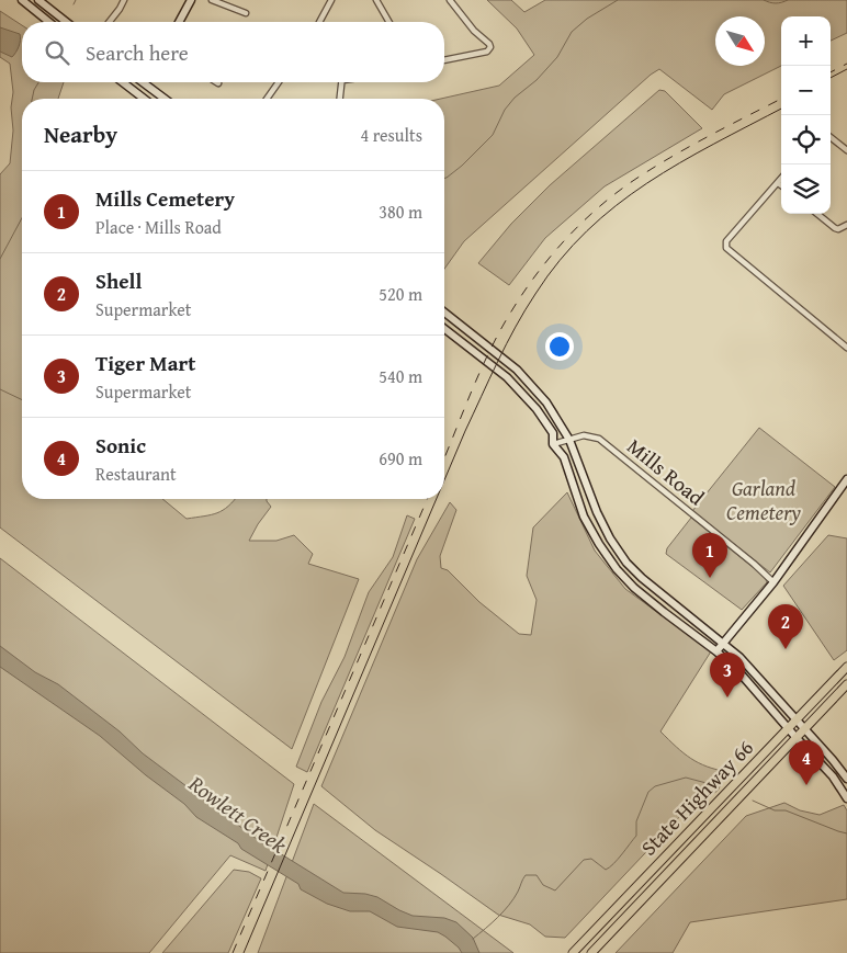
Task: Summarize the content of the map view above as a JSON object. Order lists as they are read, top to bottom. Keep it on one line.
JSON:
{"streets":{"main road":["State Highway 66"],"street":["Mills Road"]},"water":["Rowlett Creek"],"parks":["Garland Cemetery"],"north":"bottom right","page":{"map_buttons":["+","−"],"search":"Search here","heading":["Nearby","4 results"],"list":[{"mark":"1","name":"Mills Cemetery","note":"Place · Mills Road","value":"380 m"},{"mark":"2","name":"Shell","note":"Supermarket","value":"520 m"},{"mark":"3","name":"Tiger Mart","note":"Supermarket","value":"540 m"},{"mark":"4","name":"Sonic","note":"Restaurant","value":"690 m"}],"pins":["1","2","3","4"]}}
